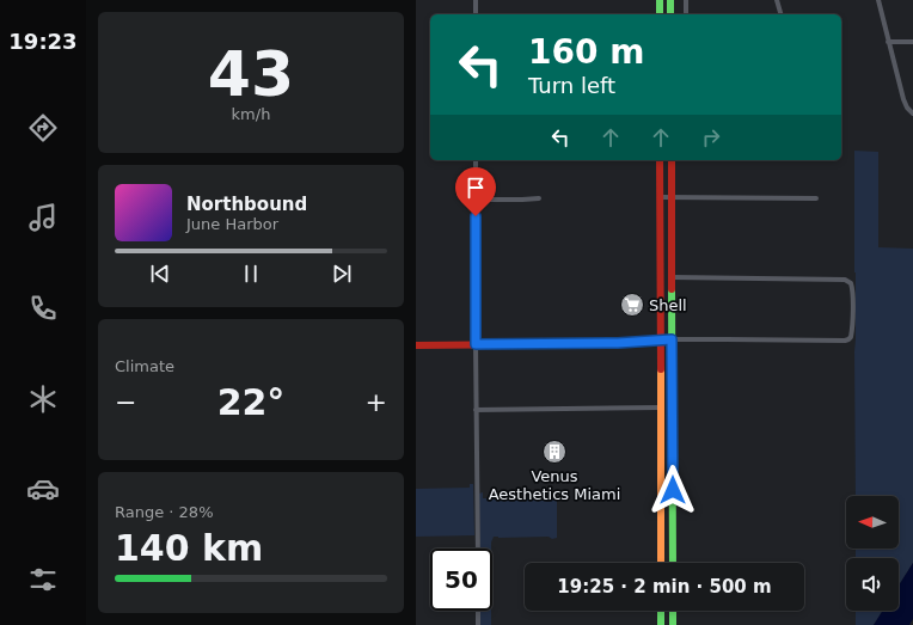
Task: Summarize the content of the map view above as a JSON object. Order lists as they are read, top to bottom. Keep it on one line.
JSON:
{"places":{"supermarket":["Shell"],"building":["Venus Aesthetics Miami"]},"north":"left","page":{"tabs":"19:23","tile":[["43","km/h"],"Climate",["Range · 28%","140 km"]],"turn":["160 m","Turn left"],"song":["Northbound","June Harbor"],"heat":["−","22°","+"],"limit":"50","trip":"19:25 · 2 min · 500 m"}}
